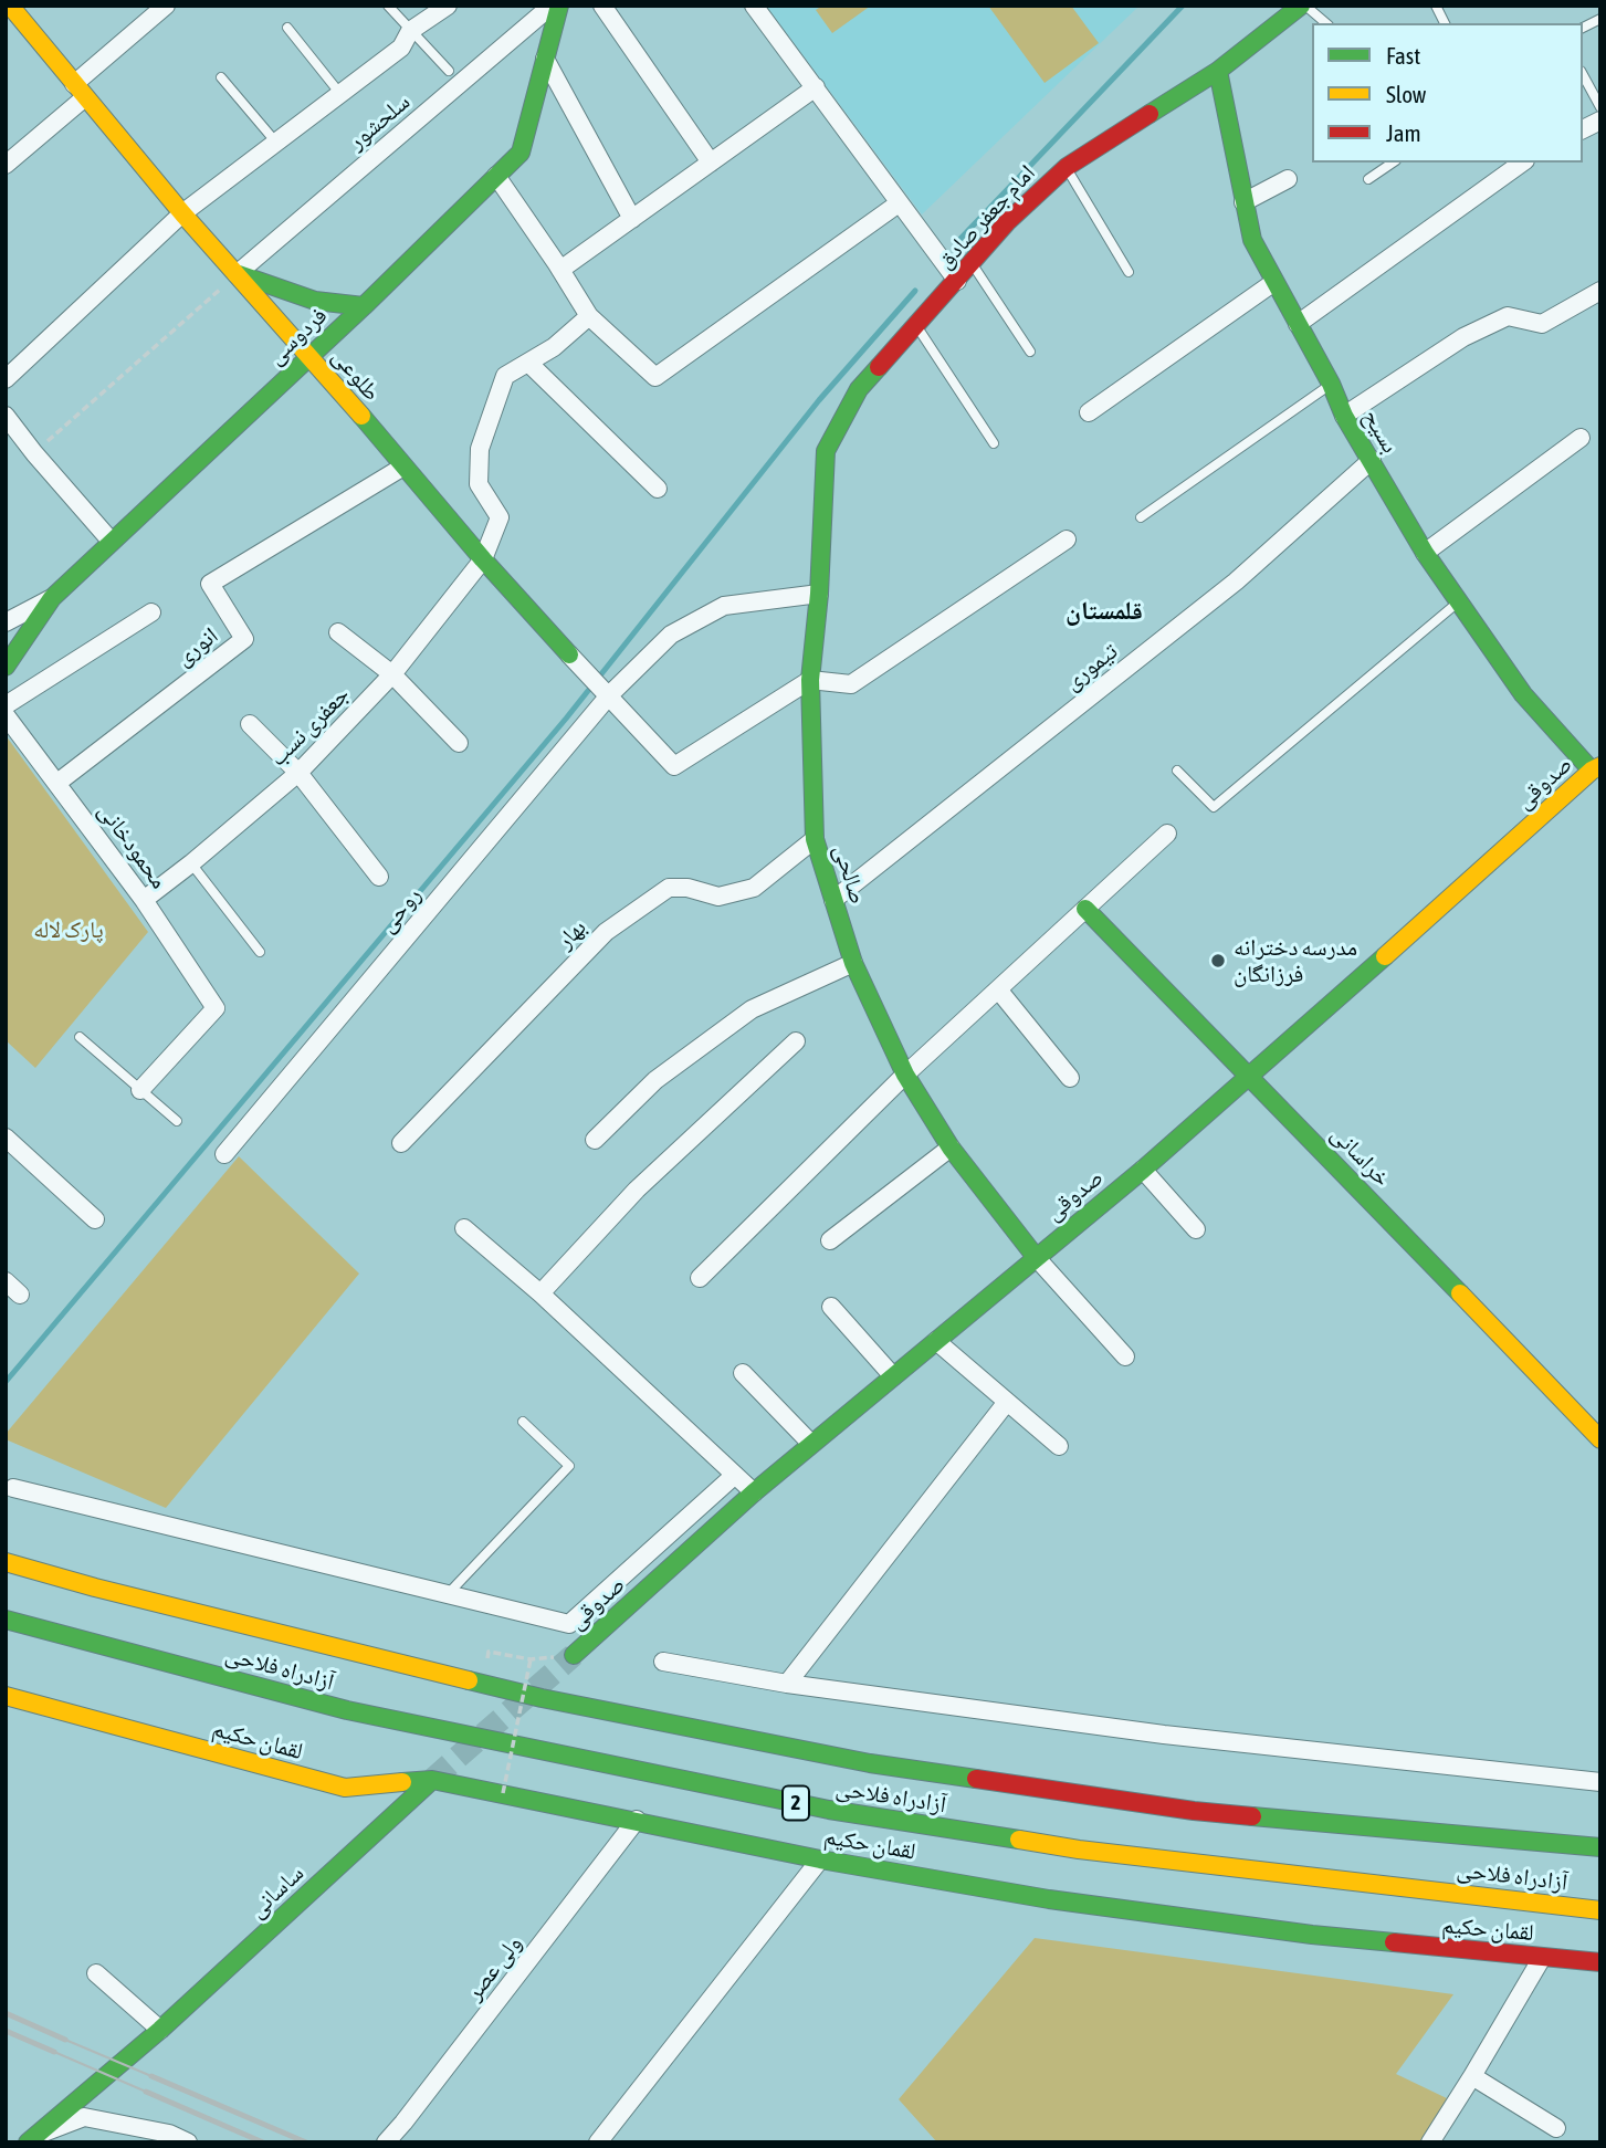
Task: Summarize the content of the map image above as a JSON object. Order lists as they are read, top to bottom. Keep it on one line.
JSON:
{"streets":{"main road":["امام جعفر صادق","فردوسی","طلوعی","بسیح","صدوقی","صالحی","خراسانی","آزادراه فلاحی","لقمان حکیم","2","ساسانی"],"street":["سلحشور","انوری","تیموری","جعفری نسب","محمودخانی","روحی","بهار","ولی عصر"]},"crossings":[["سلحشور","طلوعی"],["امام جعفر صادق","بسیح"],["امام جعفر صادق","صالحی"],["فردوسی","طلوعی"],["طلوعی","انوری"],["طلوعی","جعفری نسب"],["طلوعی","صالحی"],["طلوعی","روحی"],["بسیح","تیموری"],["بسیح","صدوقی"],["انوری","محمودخانی"],["تیموری","صالحی"],["جعفری نسب","محمودخانی"],["صدوقی","صالحی"],["صدوقی","خراسانی"],["صالحی","روحی"],["صالحی","بهار"],["لقمان حکیم","ساسانی"],["لقمان حکیم","ولی عصر"]],"districts":["قلمستان"],"parks":["پارک لاله"],"places":["مدرسه دخترانه فرزانگان"],"legend":["Fast","Slow","Jam"]}
